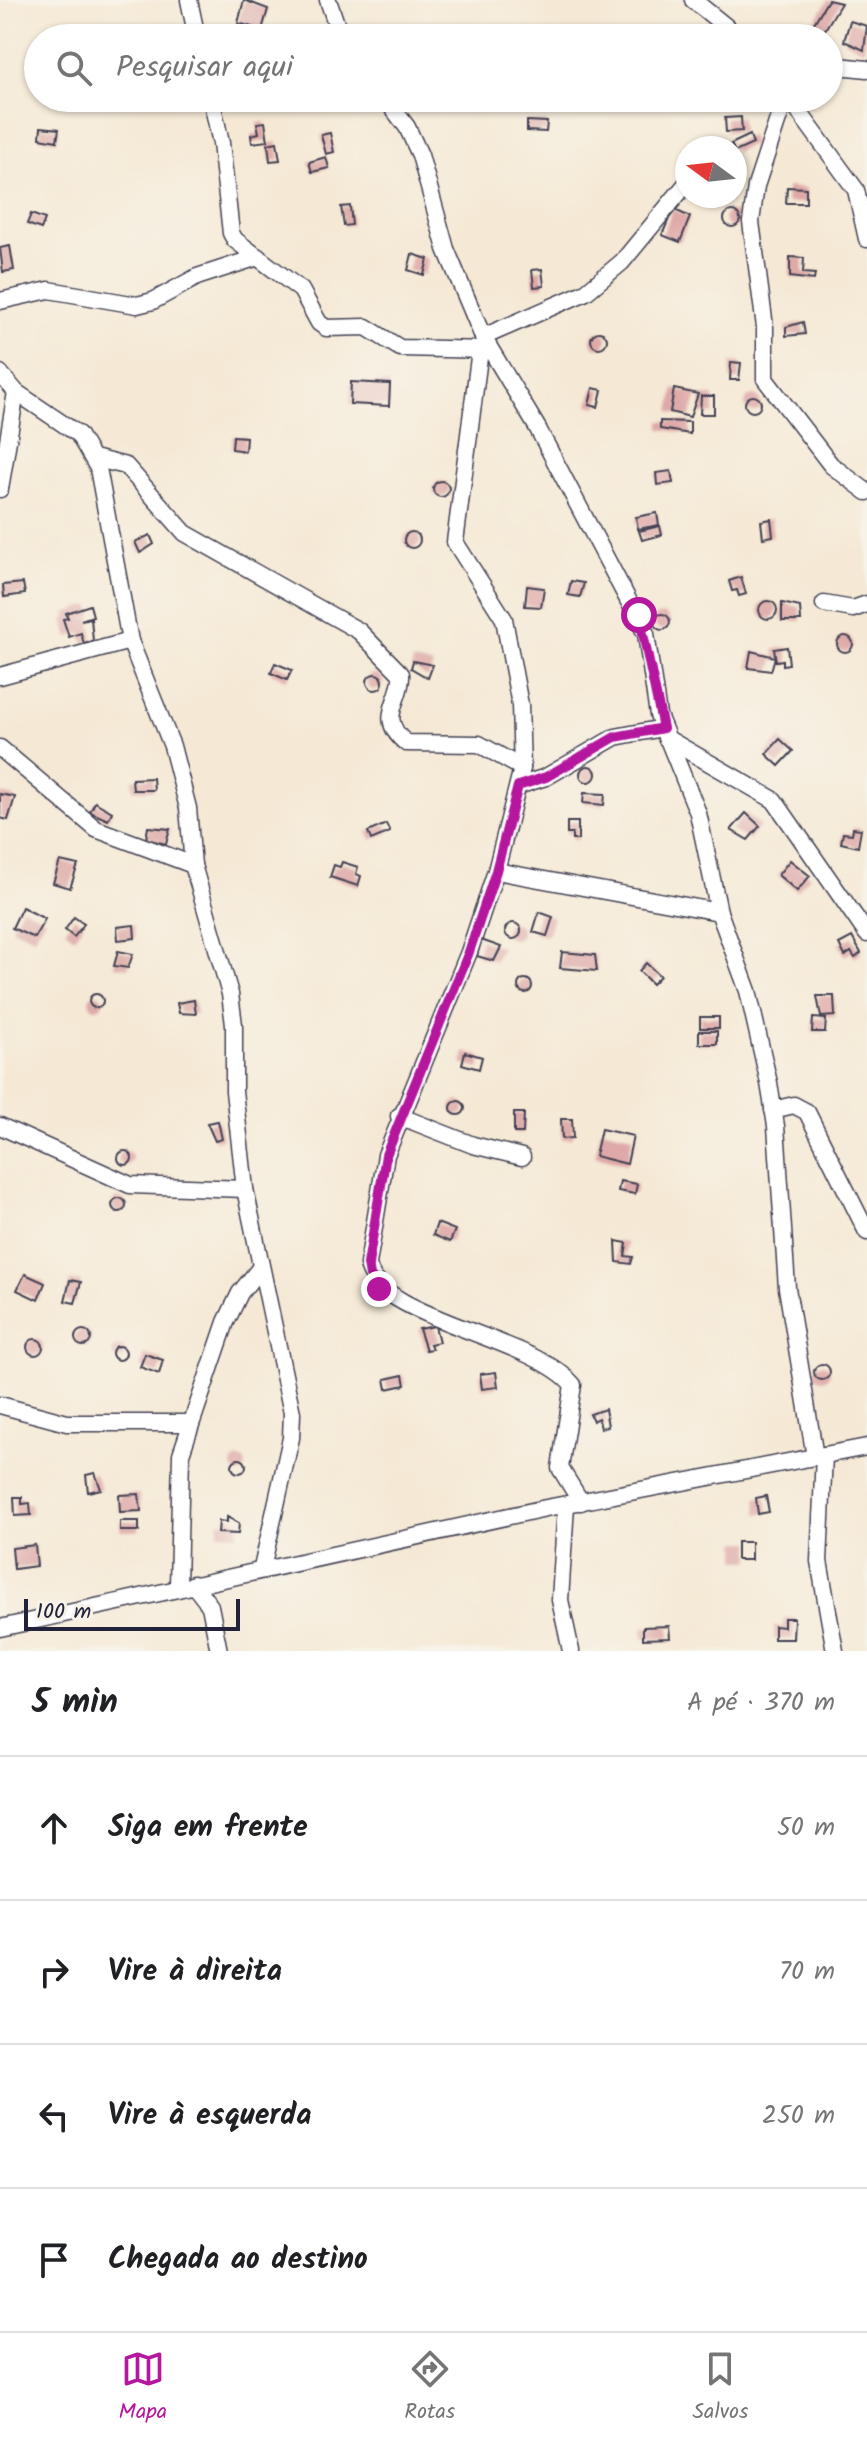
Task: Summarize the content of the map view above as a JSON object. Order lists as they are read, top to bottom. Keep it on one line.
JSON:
{"scale_bar":"100 m","north":"left","page":{"search":"Pesquisar aqui","scale":"100 m","heading":["5 min","A pé · 370 m"],"list":[["Siga em frente","50 m"],["Vire à direita","70 m"],["Vire à esquerda","250 m"],"Chegada ao destino"],"nav":["Mapa","Rotas","Salvos"]}}
